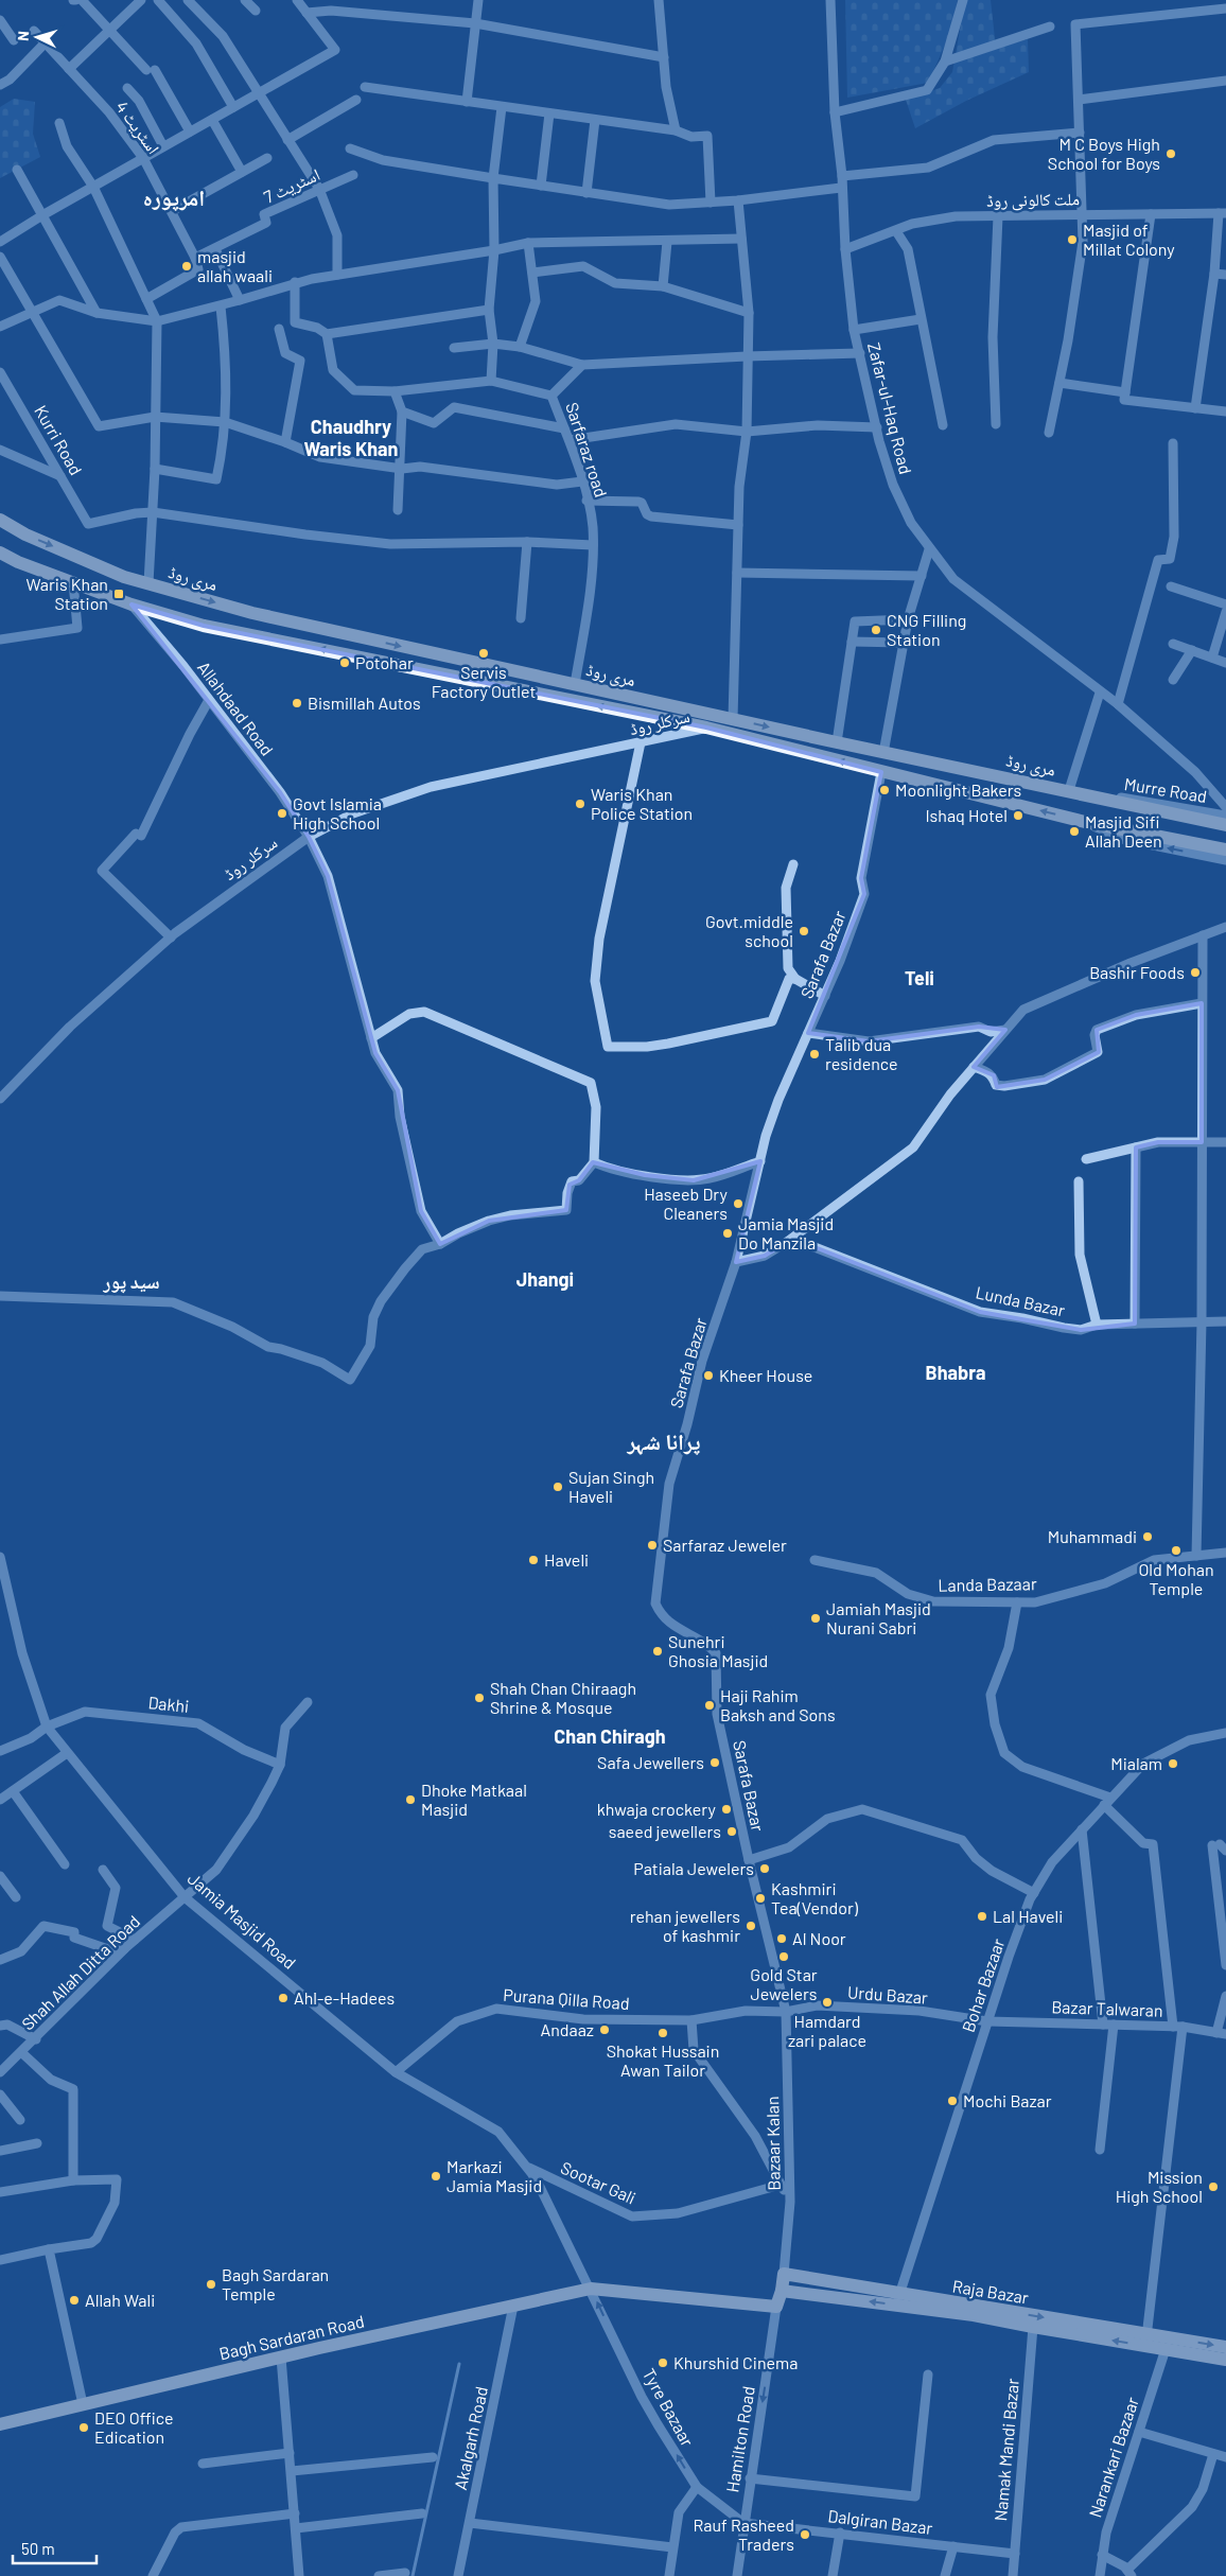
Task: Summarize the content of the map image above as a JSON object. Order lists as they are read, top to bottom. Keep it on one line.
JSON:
{"streets":{"main road":["مری روڈ","Raja Bazar","Bagh Sardaran Road"],"street":["اسٹریٹ 4","اسٹریٹ 7","ملت کالونی روڈ","Zafar-ul-Haq Road","Kurri Road","Sarfaraz road","Allahdaad Road","سرکلر روڈ","Murre Road","Sarafa Bazar","Lunda Bazar","Landa Bazaar","Dakhi","Jamia Masjid Road","Shah Allah Ditta Road","Bohar Bazaar","Urdu Bazar","Purana Qilla Road","Bazar Talwaran","Bazaar Kalan","Sootar Gali","Tyre Bazaar","Akalgarh Road","Hamilton Road","Namak Mandi Bazar","Narankari Bazaar","Dalgiran Bazar"]},"crossings":[["اسٹریٹ 4","اسٹریٹ 7"],["ملت کالونی روڈ","Zafar-ul-Haq Road"],["Sarfaraz road","مری روڈ"],["مری روڈ","Allahdaad Road"],["مری روڈ","سرکلر روڈ"],["مری روڈ","Murre Road"],["مری روڈ","Sarafa Bazar"],["Allahdaad Road","سرکلر روڈ"],["Sarafa Bazar","Urdu Bazar"],["Sarafa Bazar","Purana Qilla Road"],["Sarafa Bazar","Bazaar Kalan"],["Dakhi","Jamia Masjid Road"],["Jamia Masjid Road","Shah Allah Ditta Road"],["Jamia Masjid Road","Purana Qilla Road"],["Jamia Masjid Road","Sootar Gali"],["Jamia Masjid Road","Bagh Sardaran Road"],["Jamia Masjid Road","Tyre Bazaar"],["Bohar Bazaar","Urdu Bazar"],["Bohar Bazaar","Bazar Talwaran"],["Bohar Bazaar","Raja Bazar"],["Urdu Bazar","Purana Qilla Road"],["Urdu Bazar","Bazar Talwaran"],["Urdu Bazar","Bazaar Kalan"],["Purana Qilla Road","Bazaar Kalan"],["Bazaar Kalan","Raja Bazar"],["Bagh Sardaran Road","Tyre Bazaar"],["Bagh Sardaran Road","Akalgarh Road"],["Bagh Sardaran Road","Hamilton Road"],["Tyre Bazaar","Hamilton Road"],["Tyre Bazaar","Dalgiran Bazar"],["Hamilton Road","Dalgiran Bazar"],["Namak Mandi Bazar","Dalgiran Bazar"]],"one_way":["Tyre Bazaar","Hamilton Road"],"districts":["امرپورہ","Chaudhry Waris Khan","Teli","Jhangi","سید پور","Bhabra","پرانا شہر","Chan Chiragh"],"places":{"other":["M C Boys High School for Boys","Masjid of Millat Colony","masjid allah waali","CNG Filling Station","Servis Factory Outlet","Potohar","Bismillah Autos","Moonlight Bakers","Waris Khan Police Station","Govt Islamia High School","Ishaq Hotel","Masjid Sifi Allah Deen","Govt.middle school","Bashir Foods","Talib dua residence","Haseeb Dry Cleaners","Jamia Masjid Do Manzila","Kheer House","Sujan Singh Haveli","Muhammadi","Sarfaraz Jeweler","Old Mohan Temple","Haveli","Jamiah Masjid Nurani Sabri","Sunehri Ghosia Masjid","Shah Chan Chiraagh Shrine & Mosque","Haji Rahim Baksh and Sons","Safa Jewellers","Mialam","Dhoke Matkaal Masjid","khwaja crockery","saeed jewellers","Patiala Jewelers","Kashmiri Tea(Vendor)","Lal Haveli","rehan jewellers of kashmir","Al Noor","Gold Star Jewelers","Ahl-e-Hadees","Hamdard zari palace","Andaaz","Shokat Hussain Awan Tailor","Mochi Bazar","Markazi Jamia Masjid","Mission High School","Bagh Sardaran Temple","Allah Wali","Khurshid Cinema","DEO Office Edication","Rauf Rasheed Traders"],"transit":["Waris Khan Station"]},"scale_bar":"50 m","north":"left"}
